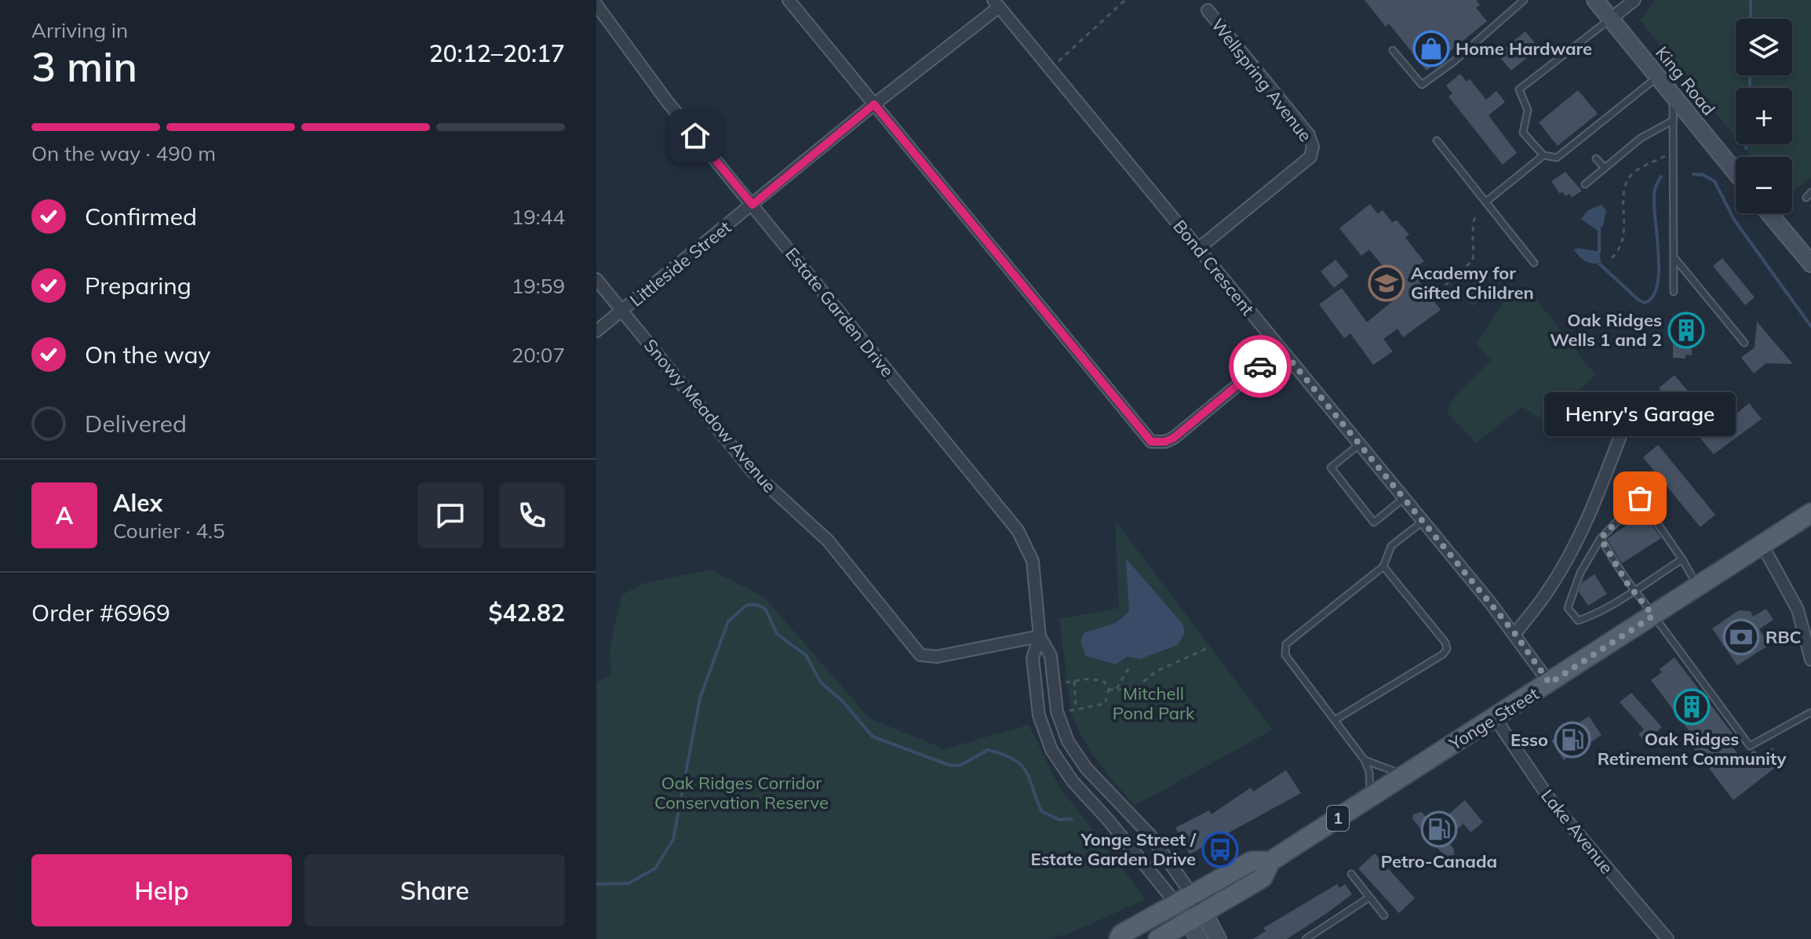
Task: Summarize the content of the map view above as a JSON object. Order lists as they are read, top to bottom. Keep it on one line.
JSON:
{"streets":{"main road":["King Road","Yonge Street","1"],"street":["Wellspring Avenue","Littleside Street","Bond Crescent","Estate Garden Drive","Snowy Meadow Avenue","Lake Avenue"]},"crossings":[["Wellspring Avenue","Bond Crescent"],["Littleside Street","Bond Crescent"],["Littleside Street","Estate Garden Drive"],["Littleside Street","Snowy Meadow Avenue"],["Bond Crescent","Yonge Street"],["Estate Garden Drive","Snowy Meadow Avenue"],["Estate Garden Drive","Yonge Street"],["Yonge Street","Lake Avenue"]],"parks":["Mitchell Pond Park","Oak Ridges Corridor Conservation Reserve"],"places":{"shop":["Home Hardware"],"school or university":["Academy for Gifted Children"],"building":["Oak Ridges Wells 1 and 2","Oak Ridges Retirement Community"],"other":["Henry's Garage"],"bank":["RBC"],"fuel station":["Esso","Petro-Canada"],"bus stop":["Yonge Street / Estate Garden Drive"]},"page":{"heading":["3 min","Arriving in","20:12–20:17"],"panel":["Alex","Courier · 4.5","Order #6969","$42.82"],"map_buttons":["+","−"],"bar":"On the way · 490 m","list":[["Confirmed","19:44"],["Preparing","19:59"],["On the way","20:07"],"Delivered"],"bubble":"Henry's Garage","round":"A","buttons":["Help","Share"]}}
